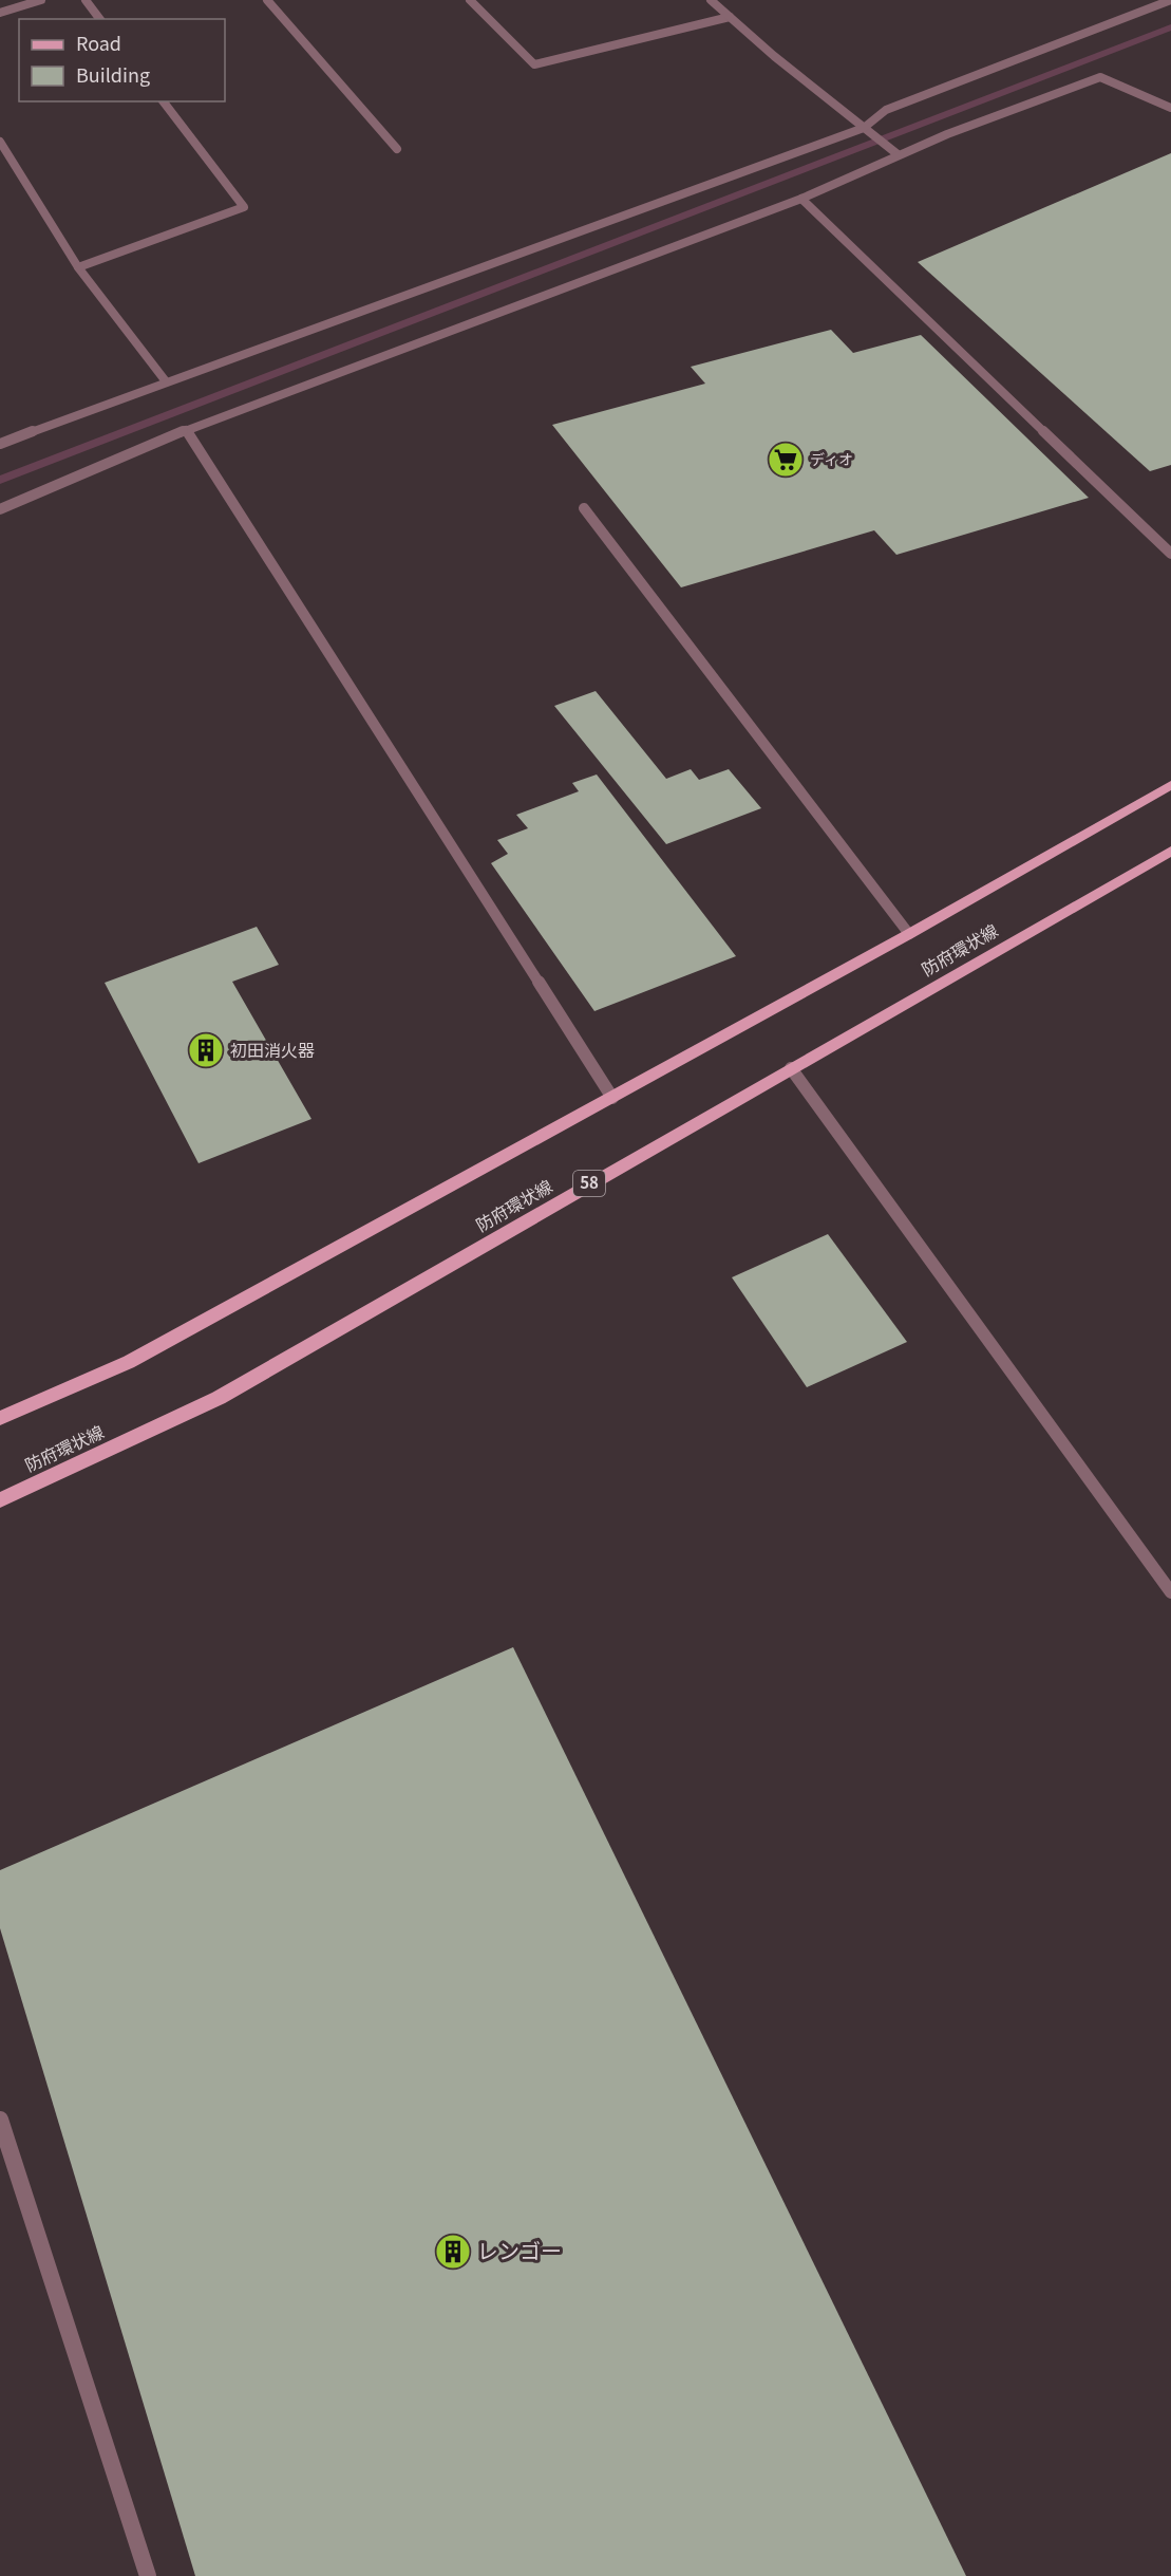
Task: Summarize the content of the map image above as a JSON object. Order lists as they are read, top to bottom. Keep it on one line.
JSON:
{"streets":{"main road":["防府環状線","58"]},"places":{"supermarket":["ディオ"],"building":["初田消火器","レンゴー"]},"legend":["Road","Building"]}
